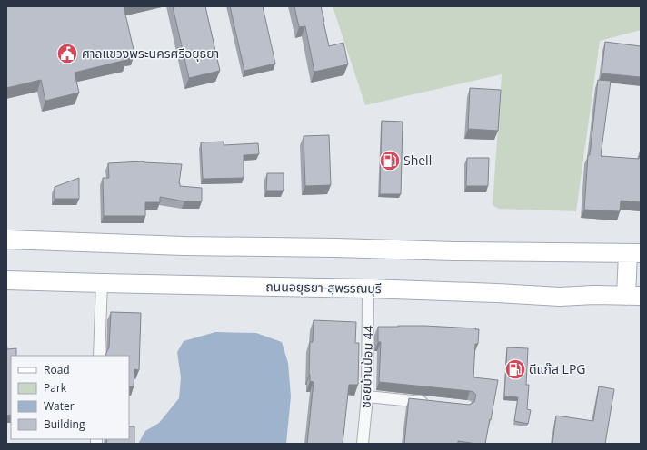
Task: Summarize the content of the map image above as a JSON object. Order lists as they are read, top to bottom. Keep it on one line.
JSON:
{"streets":{"main road":["ถนนอยุธยา-สุพรรณบุรี"],"street":["ซอยบ้านป้อม 44"]},"crossings":[["ถนนอยุธยา-สุพรรณบุรี","ซอยบ้านป้อม 44"]],"places":{"public building":["ศาลแขวงพระนครศรีอยุธยา"],"fuel station":["Shell","ดีแก๊ส LPG"]},"legend":["Road","Park","Water","Building"]}
